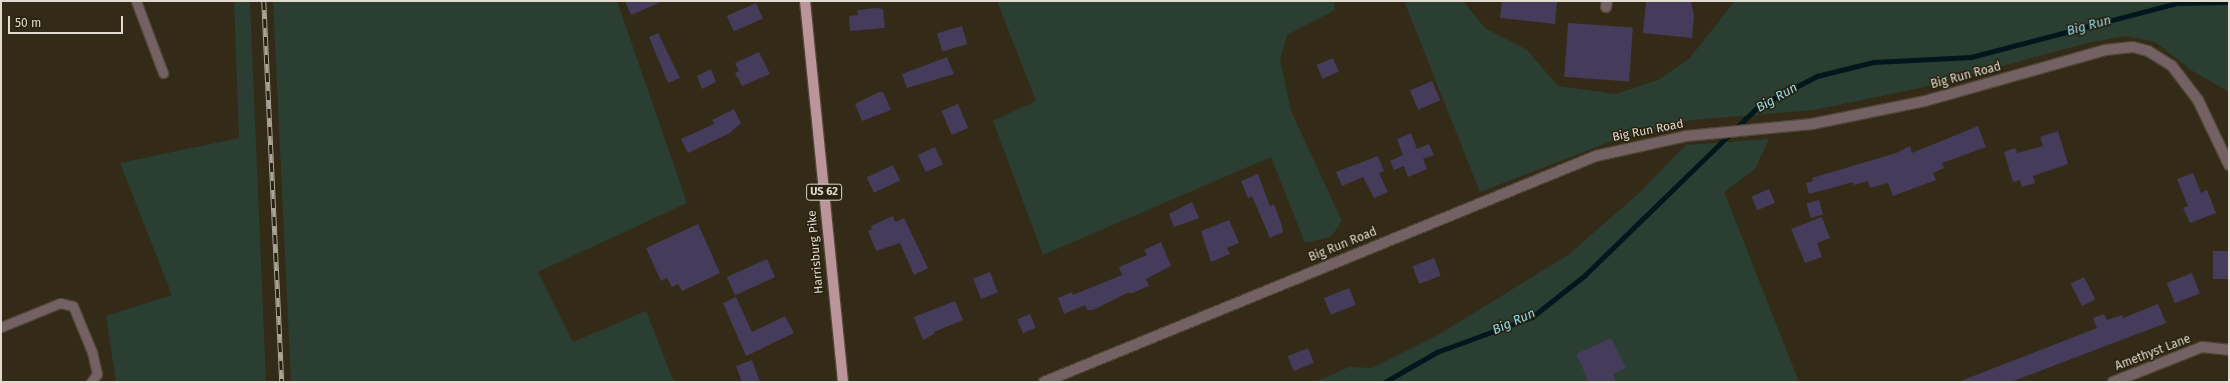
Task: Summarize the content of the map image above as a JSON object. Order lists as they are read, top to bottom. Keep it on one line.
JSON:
{"streets":{"main road":["US 62","Harrisburg Pike"],"street":["Big Run Road","Amethyst Lane"]},"water":["Big Run"],"scale_bar":"50 m"}
